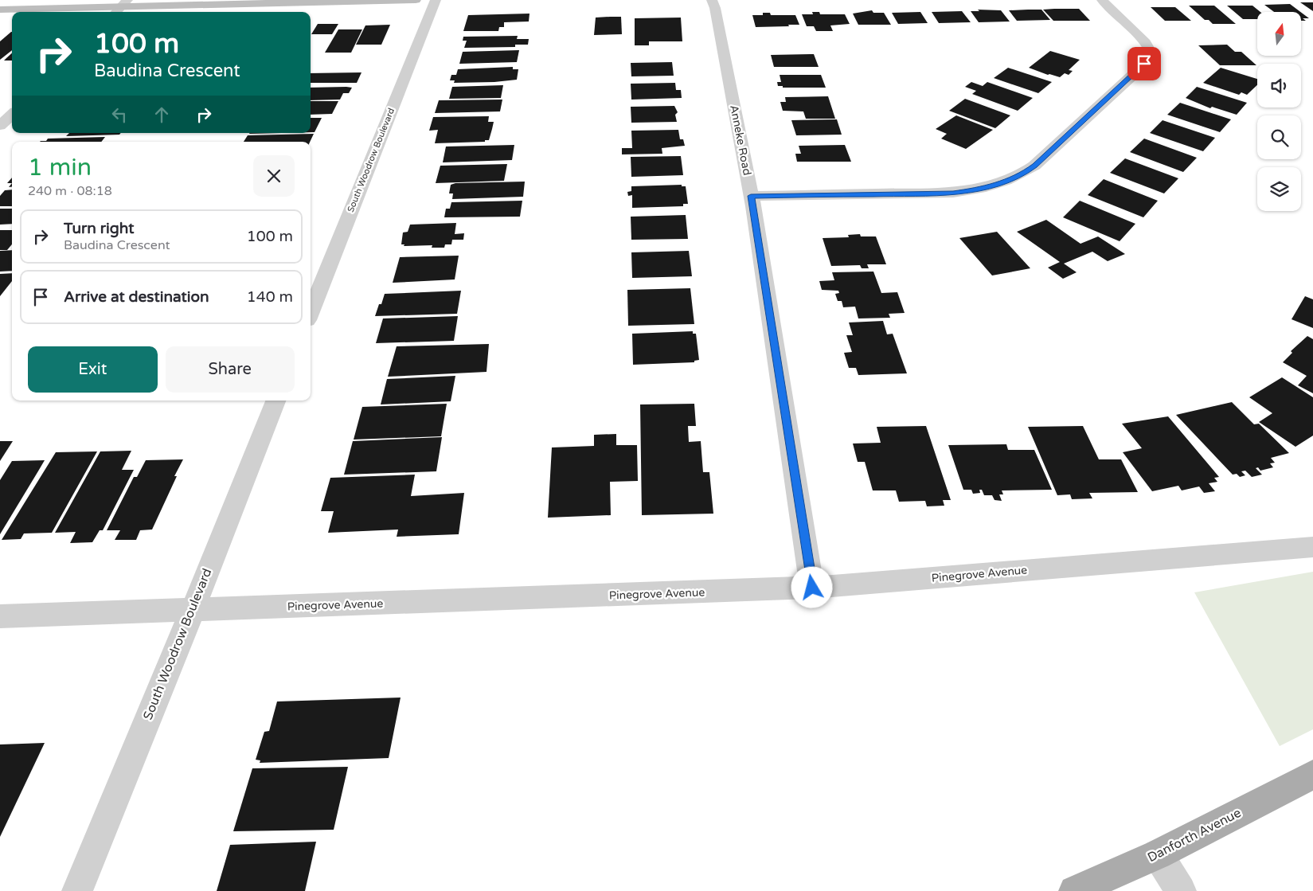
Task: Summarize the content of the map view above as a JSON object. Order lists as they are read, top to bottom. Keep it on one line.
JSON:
{"streets":{"main road":["Danforth Avenue"],"street":["Anneke Road","South Woodrow Boulevard","Pinegrove Avenue"]},"crossings":[["Anneke Road","Pinegrove Avenue"],["South Woodrow Boulevard","Pinegrove Avenue"]],"north":"top","page":{"turn":["100 m","Baudina Crescent"],"heading":["1 min","240 m · 08:18"],"list":[{"name":"Turn right","note":"Baudina Crescent","value":"100 m"},{"name":"Arrive at destination","value":"140 m"}],"buttons":["Exit","Share"]}}
